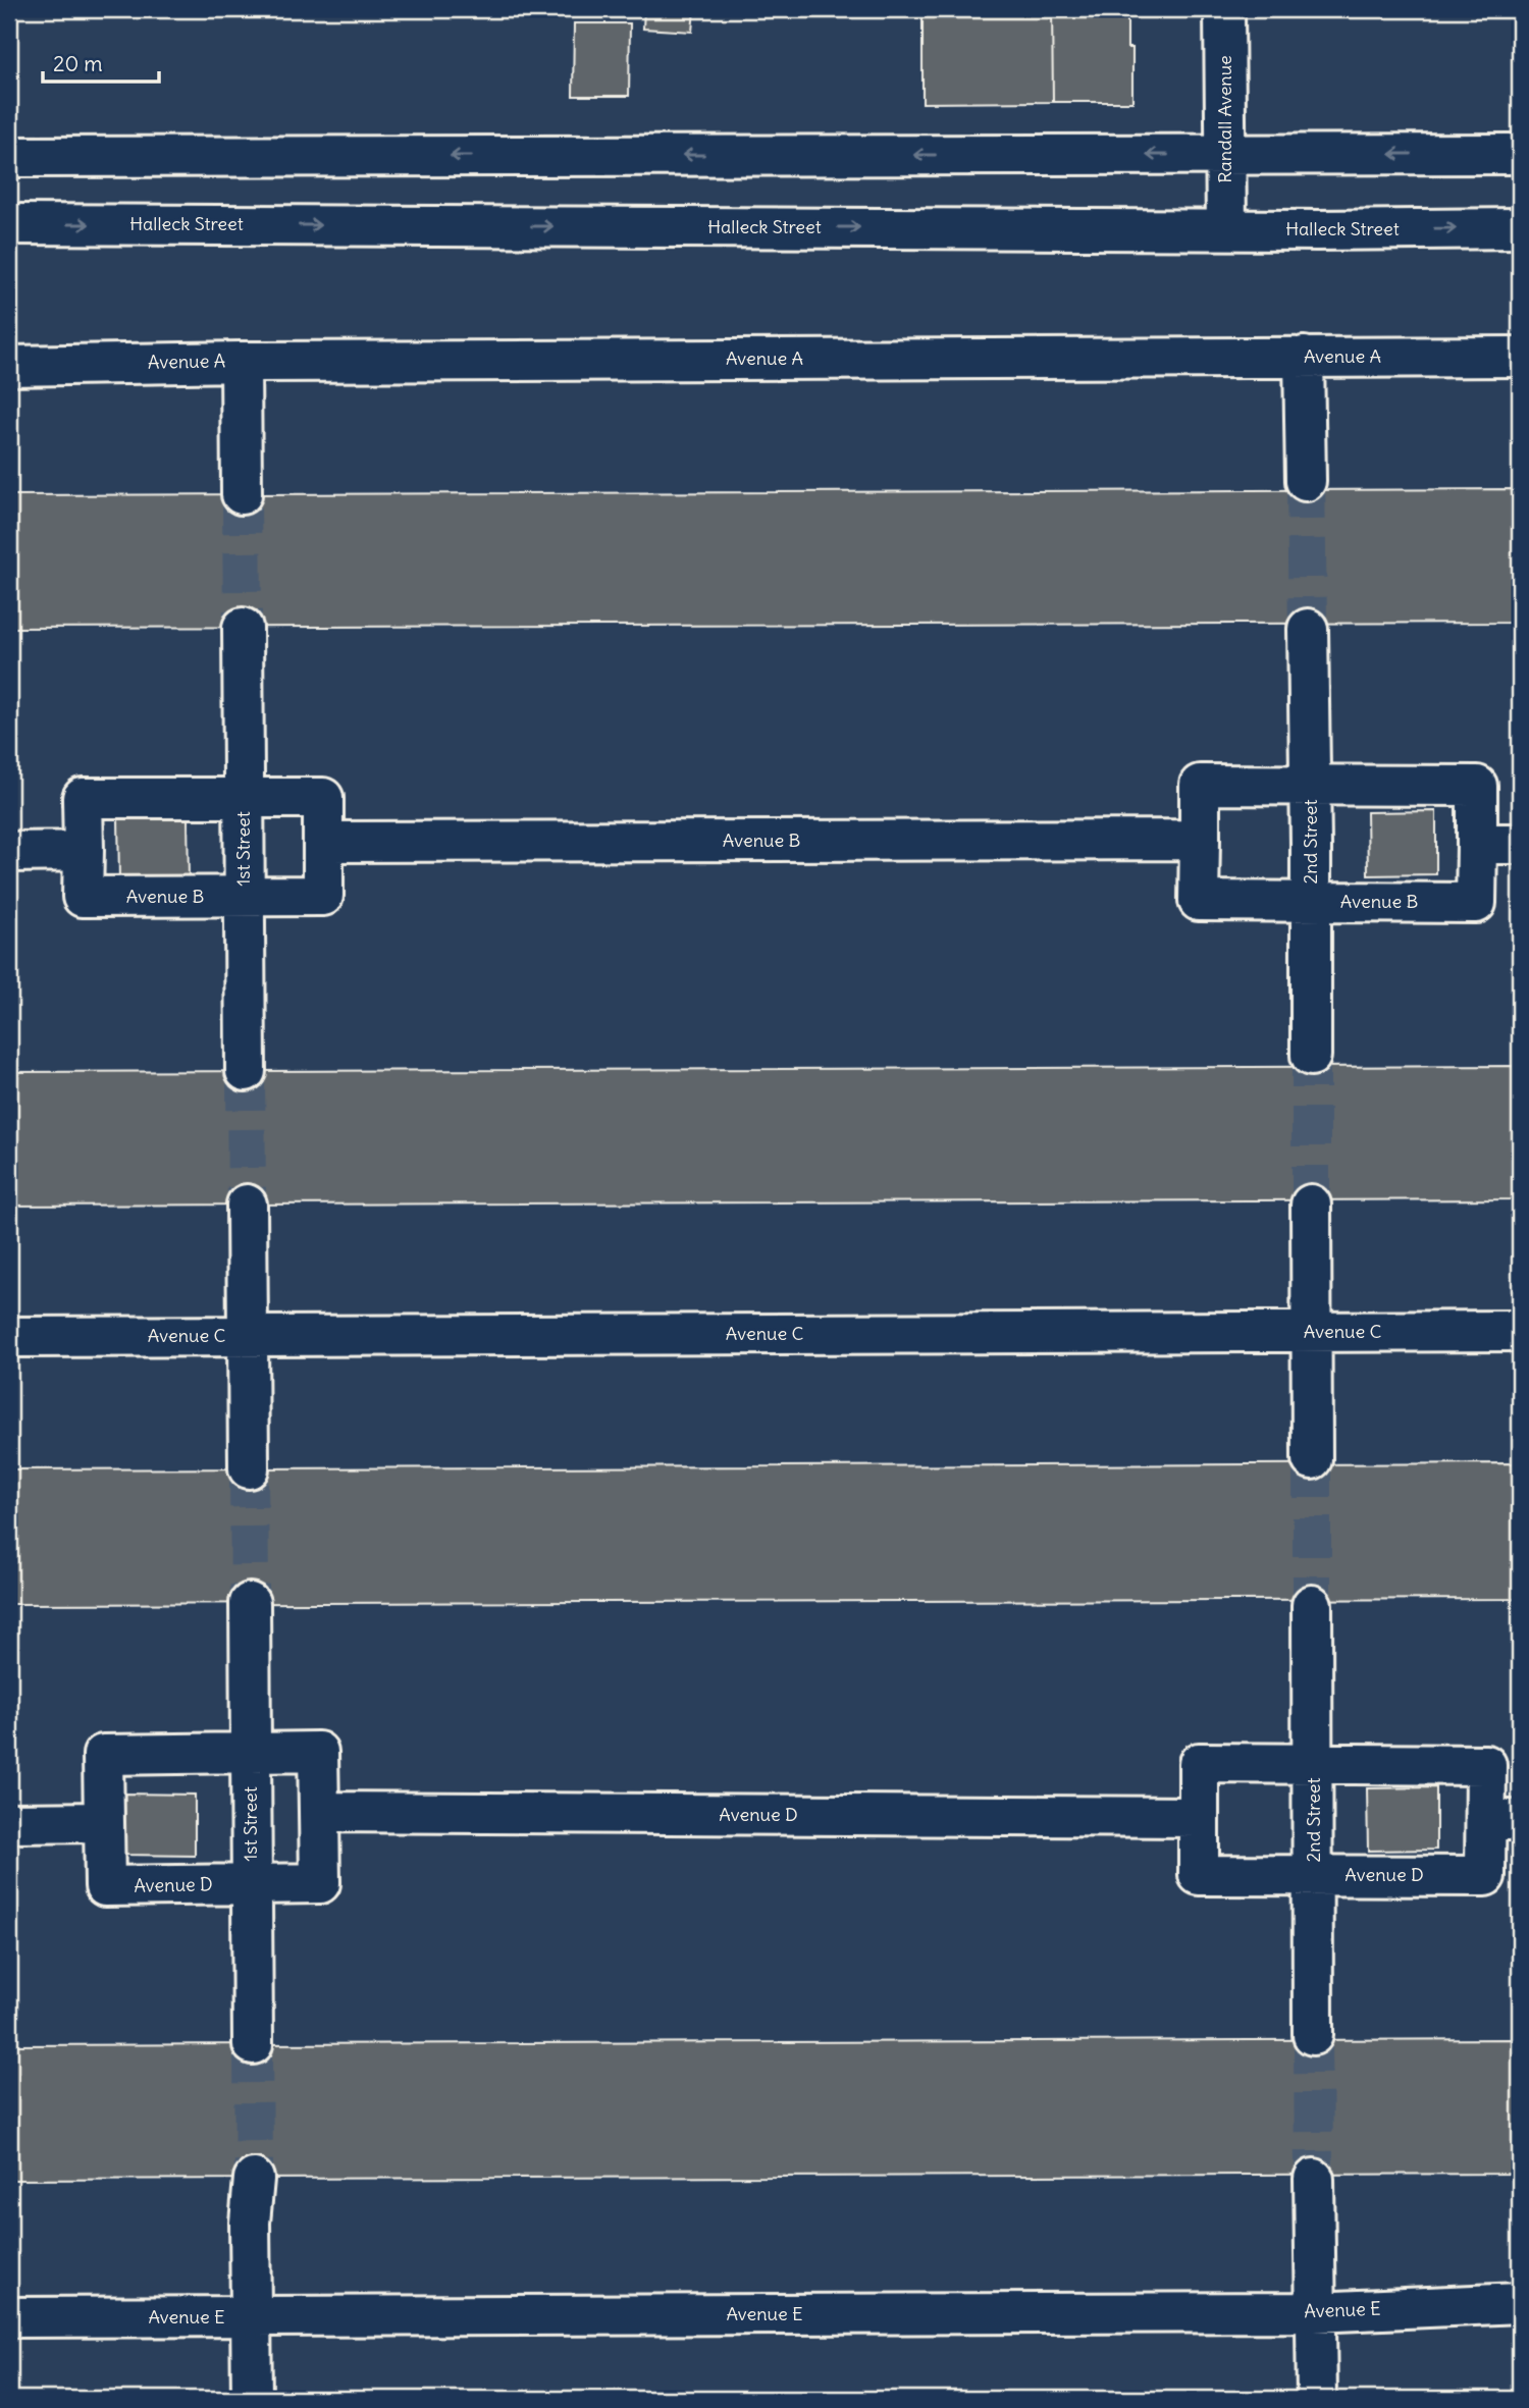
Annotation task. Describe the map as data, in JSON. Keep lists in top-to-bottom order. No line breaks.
{"streets":{"main road":["Randall Avenue","Halleck Street","Avenue A","Avenue B","2nd Street","1st Street","Avenue C","Avenue D","Avenue E"]},"crossings":[["Randall Avenue","Halleck Street"],["Avenue B","2nd Street"],["Avenue B","1st Street"],["2nd Street","Avenue D"],["1st Street","Avenue D"]],"scale_bar":"20 m"}
